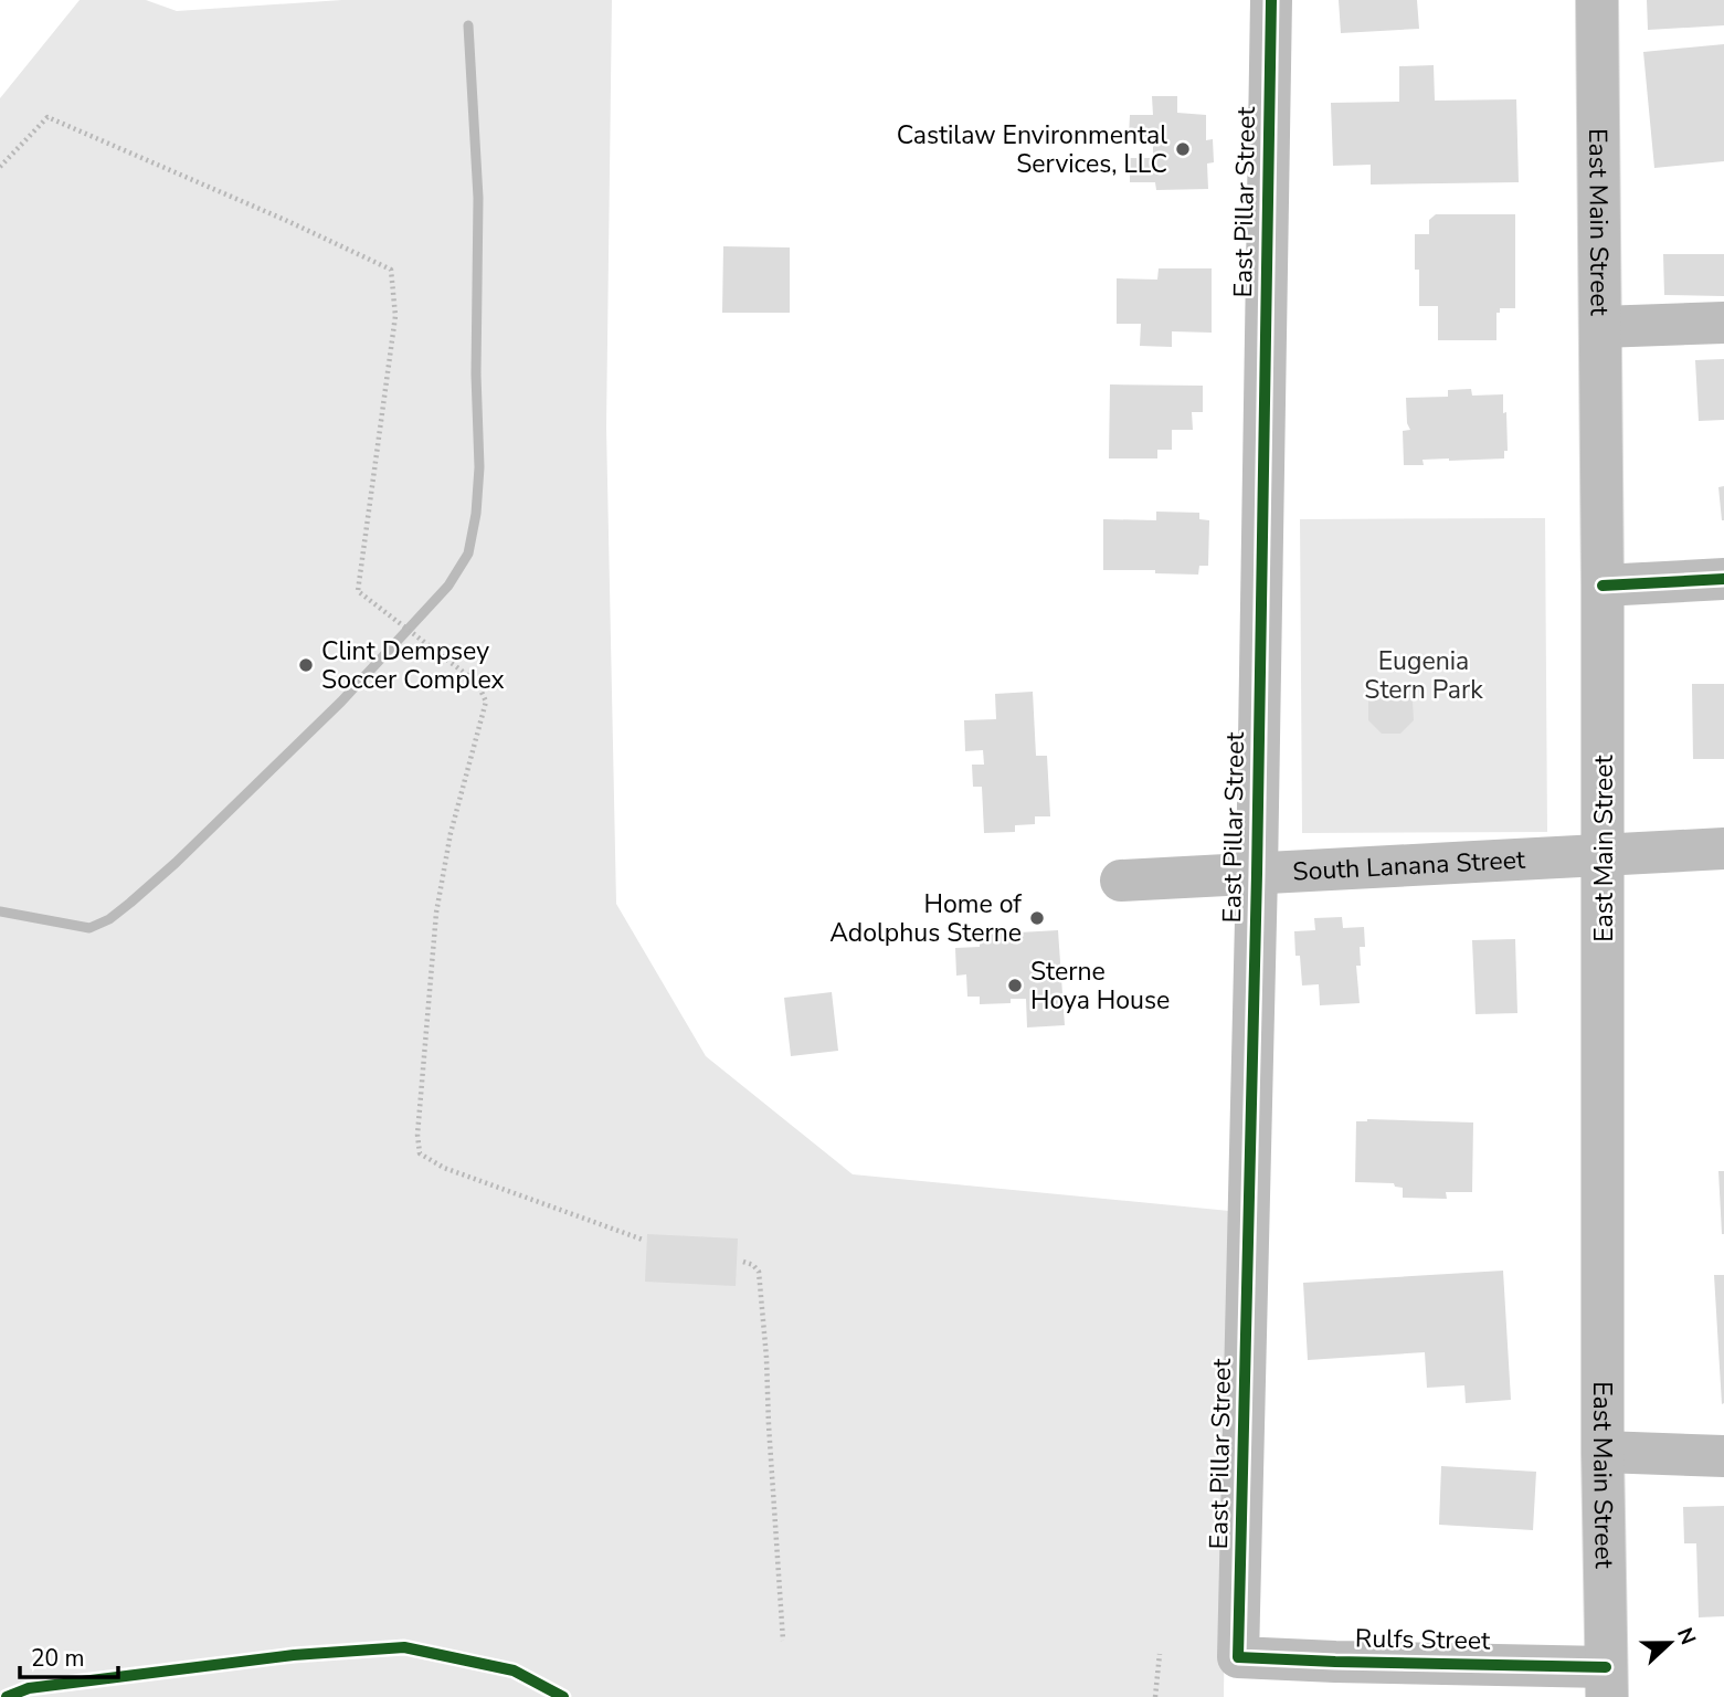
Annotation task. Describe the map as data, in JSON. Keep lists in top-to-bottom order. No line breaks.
{"streets":{"street":["East Pillar Street","East Main Street","South Lanana Street","Rulfs Street"]},"crossings":[["East Pillar Street","South Lanana Street"],["East Pillar Street","Rulfs Street"],["East Main Street","South Lanana Street"],["East Main Street","Rulfs Street"]],"parks":["Eugenia Stern Park"],"places":["Castilaw Environmental Services, LLC","Clint Dempsey Soccer Complex","Home of Adolphus Sterne","Sterne Hoya House"],"scale_bar":"20 m","north":"right"}
